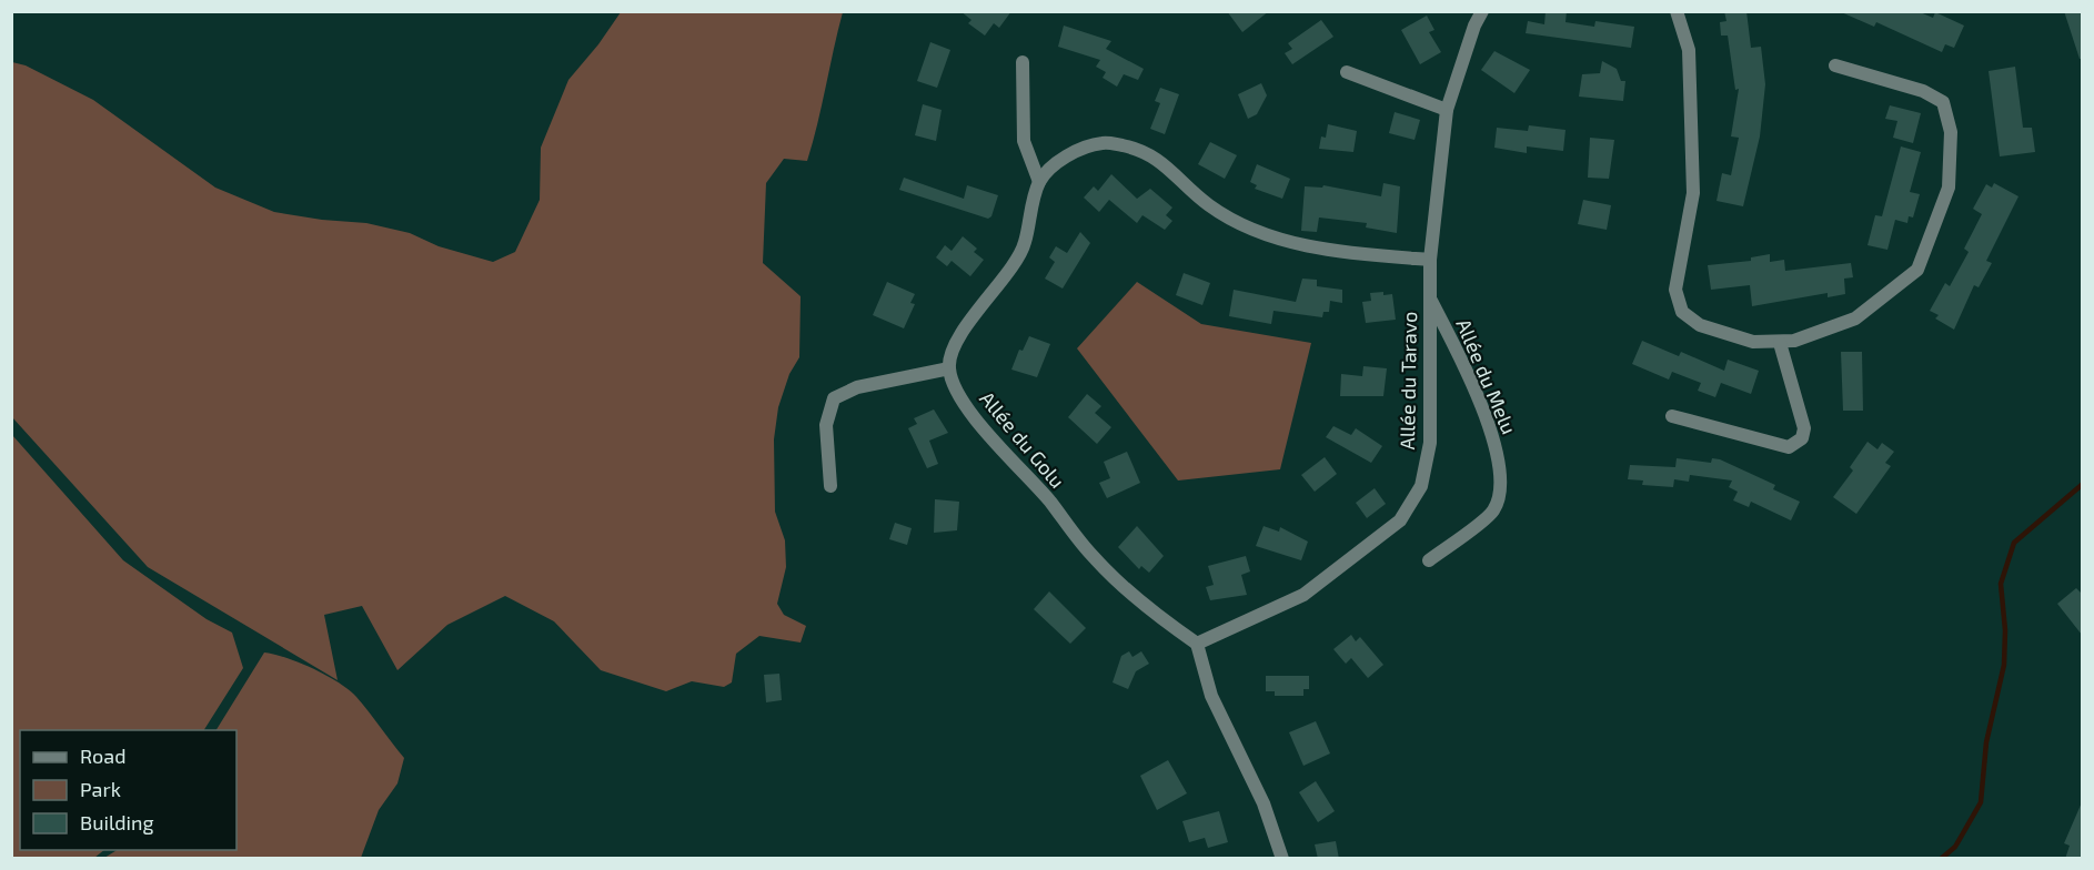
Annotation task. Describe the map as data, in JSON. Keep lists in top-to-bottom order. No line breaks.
{"streets":{"street":["Allée du Melu","Allée du Taravo","Allée du Golu"]},"crossings":[["Allée du Melu","Allée du Taravo"],["Allée du Taravo","Allée du Golu"]],"legend":["Road","Park","Building"]}
